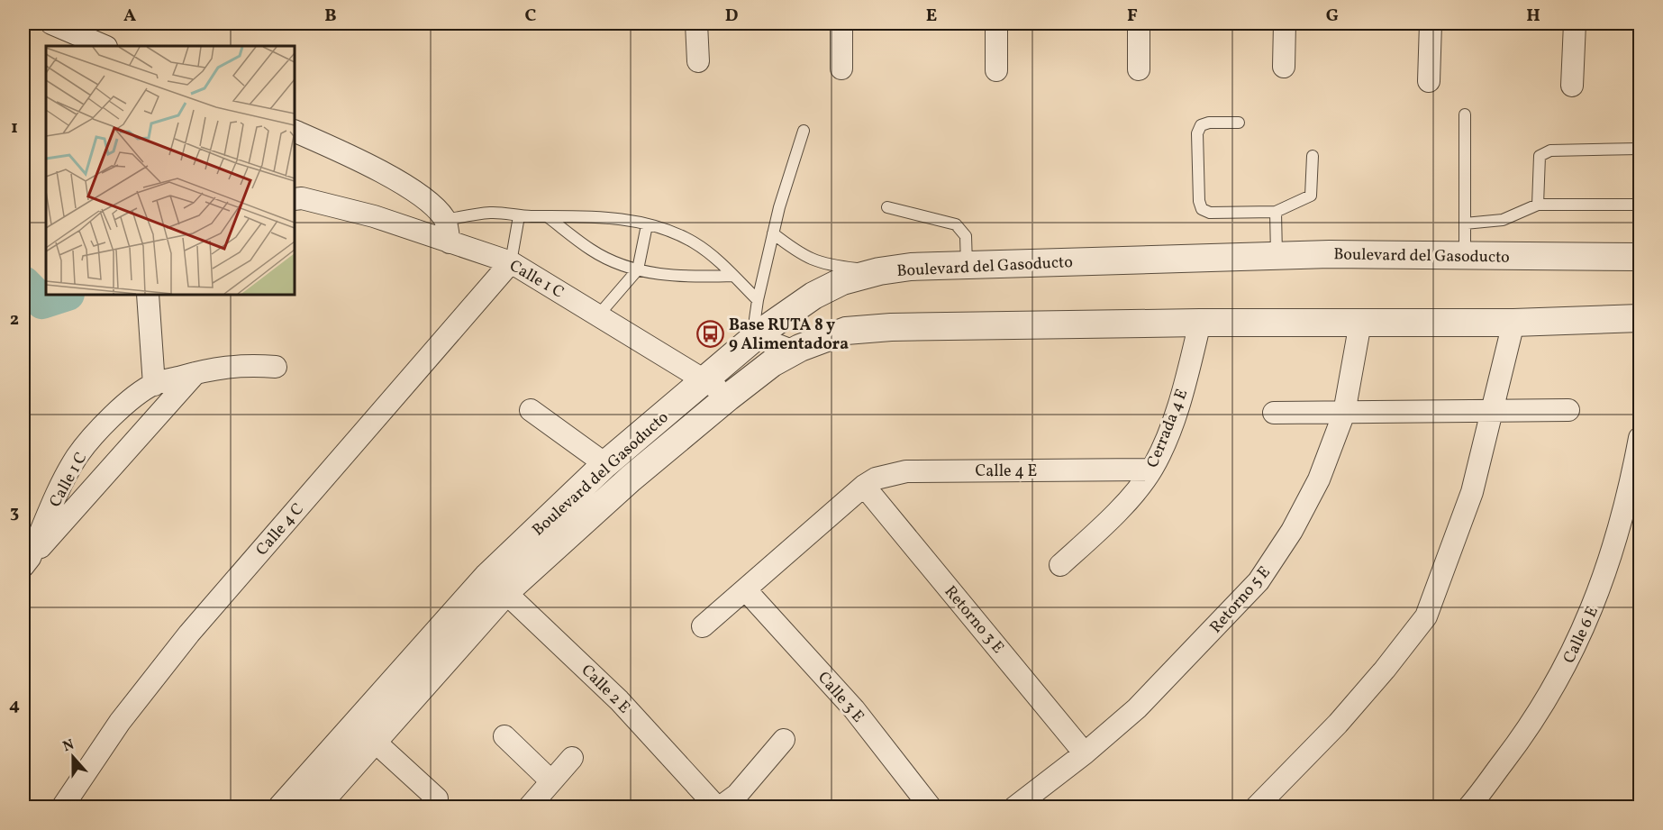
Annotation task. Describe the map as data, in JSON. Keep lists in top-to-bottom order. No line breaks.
{"streets":{"street":["Boulevard del Gasoducto","Calle 1 C","Cerrada 4 E","Calle 4 E","Calle 4 C","Retorno 5 E","Retorno 3 E","Calle 6 E","Calle 2 E","Calle 3 E"]},"crossings":[["Boulevard del Gasoducto","Calle 1 C"],["Boulevard del Gasoducto","Cerrada 4 E"],["Boulevard del Gasoducto","Retorno 5 E"],["Boulevard del Gasoducto","Calle 2 E"],["Calle 1 C","Calle 4 C"],["Cerrada 4 E","Calle 4 E"],["Calle 4 E","Retorno 3 E"],["Retorno 5 E","Retorno 3 E"]],"places":{"bus stop":["Base RUTA 8 y 9 Alimentadora"]},"north":"top","grid":{"columns":["A","B","C","D","E","F","G","H"],"rows":["1","2","3","4"]}}
